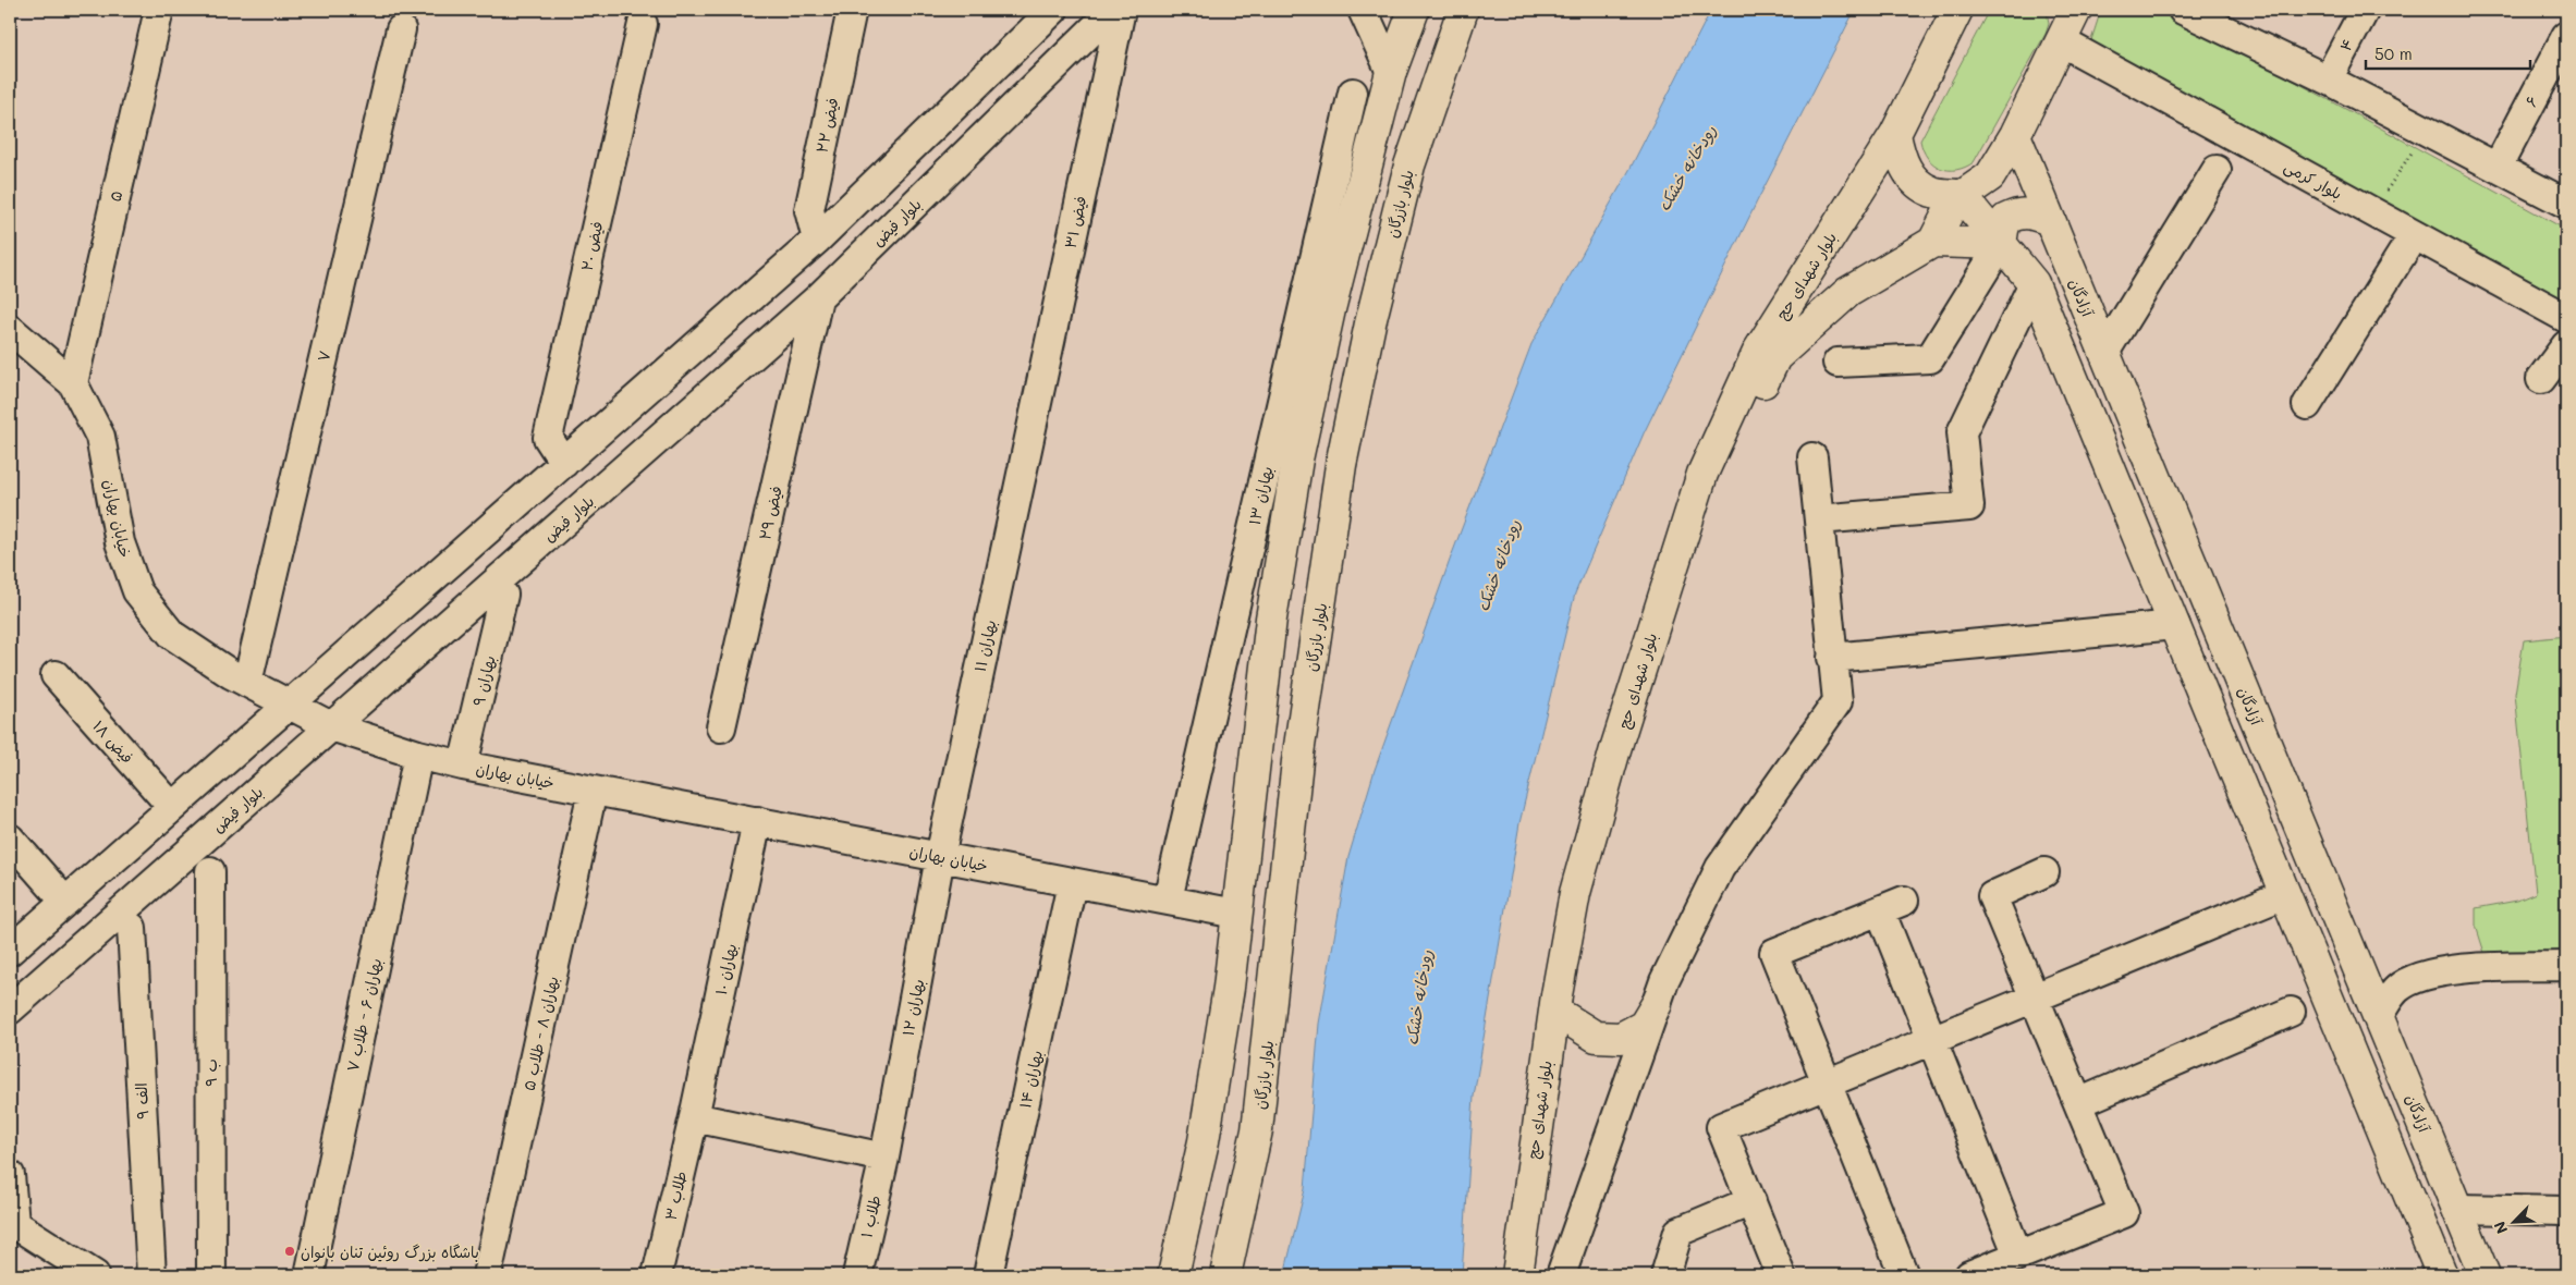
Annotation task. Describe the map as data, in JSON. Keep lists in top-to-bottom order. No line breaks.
{"streets":{"main road":["بلوار بازرگان","بلوار شهدای حج","آزادگان"],"street":["۴","۶","فیض ۲۲","بلوار کرمی","۵","بلوار فیض","فیض ۳۱","فیض ۲۰","۷","بهاران ۱۳","فیض ۲۹","خیابان بهاران","بهاران ۱۱","بهاران ۹","فیض ۱۸","بهاران ۱۰","بهاران ۱۲","بهاران ۶ - طلاب ۷","بهاران ۸ - طلاب ۵","۹ ب","بهاران ۱۴","۹ الف","طلاب ۳","طلاب ۱"]},"crossings":[["۵","خیابان بهاران"],["بلوار فیض","فیض ۲۹"],["بلوار فیض","خیابان بهاران"],["فیض ۳۱","بهاران ۱۱"],["۷","خیابان بهاران"],["بهاران ۱۳","خیابان بهاران"],["خیابان بهاران","بهاران ۱۱"],["خیابان بهاران","بهاران ۹"],["خیابان بهاران","بهاران ۱۰"],["خیابان بهاران","بهاران ۱۲"],["خیابان بهاران","بهاران ۶ - طلاب ۷"],["خیابان بهاران","بهاران ۸ - طلاب ۵"],["خیابان بهاران","بهاران ۱۴"],["بهاران ۱۱","بهاران ۱۲"],["بهاران ۱۰","طلاب ۳"],["بهاران ۱۲","طلاب ۱"]],"water":["رودخانه خشک"],"places":["باشگاه بزرگ روئین تنان بانوان"],"scale_bar":"50 m","north":"bottom left"}
